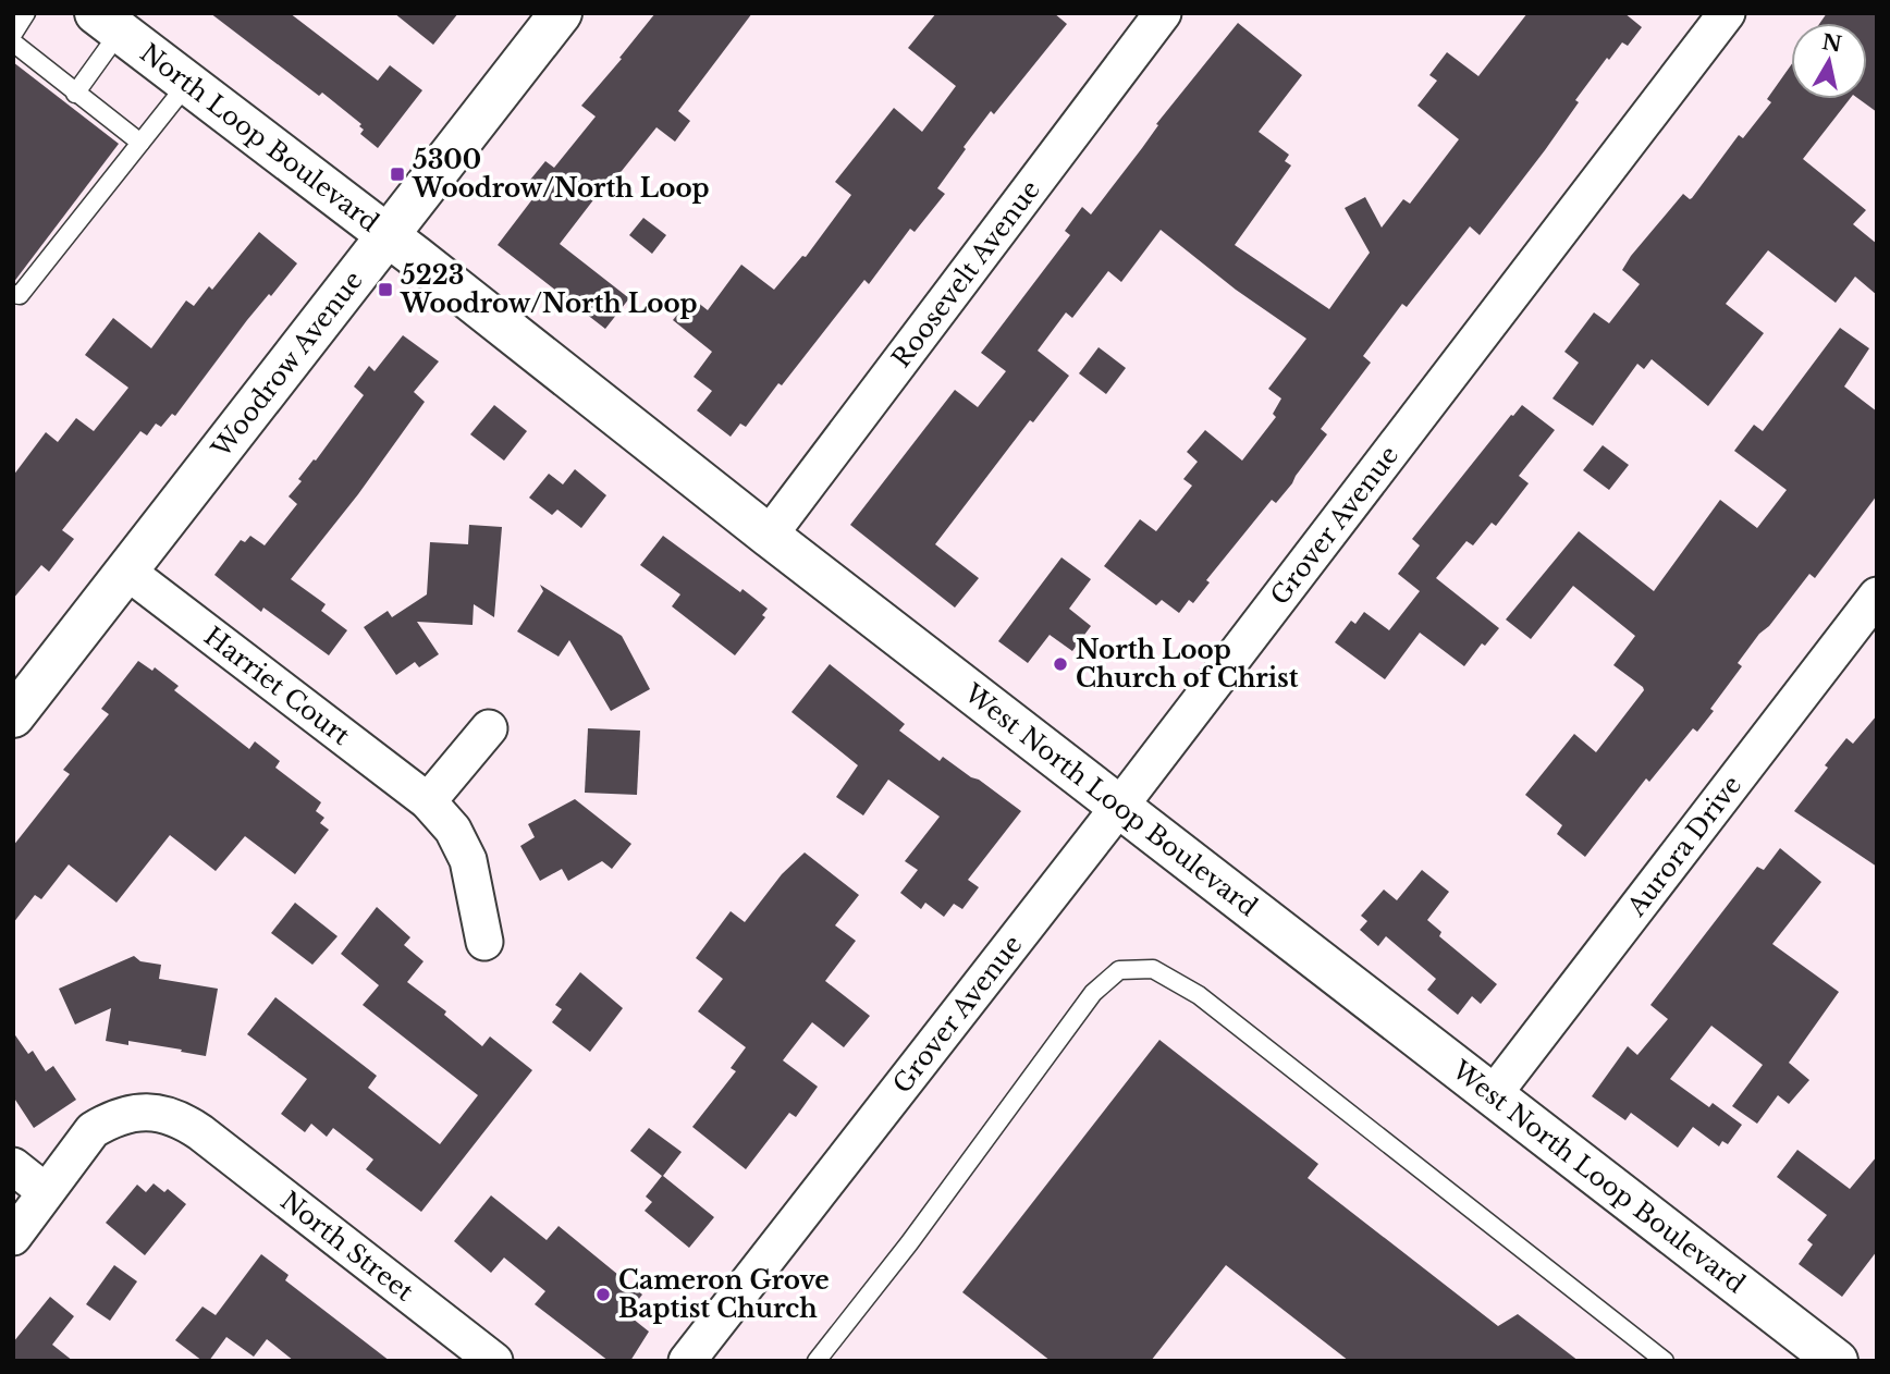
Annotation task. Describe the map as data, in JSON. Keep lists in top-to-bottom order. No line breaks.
{"streets":{"street":["North Loop Boulevard","Roosevelt Avenue","Woodrow Avenue","Grover Avenue","Harriet Court","West North Loop Boulevard","Aurora Drive","North Street"]},"crossings":[["North Loop Boulevard","Woodrow Avenue"],["North Loop Boulevard","West North Loop Boulevard"],["Roosevelt Avenue","West North Loop Boulevard"],["Woodrow Avenue","Harriet Court"],["Woodrow Avenue","West North Loop Boulevard"],["Grover Avenue","West North Loop Boulevard"],["West North Loop Boulevard","Aurora Drive"]],"places":{"transit":["5300 Woodrow/North Loop","5223 Woodrow/North Loop"],"other":["North Loop Church of Christ","Cameron Grove Baptist Church"]},"north":"top"}
